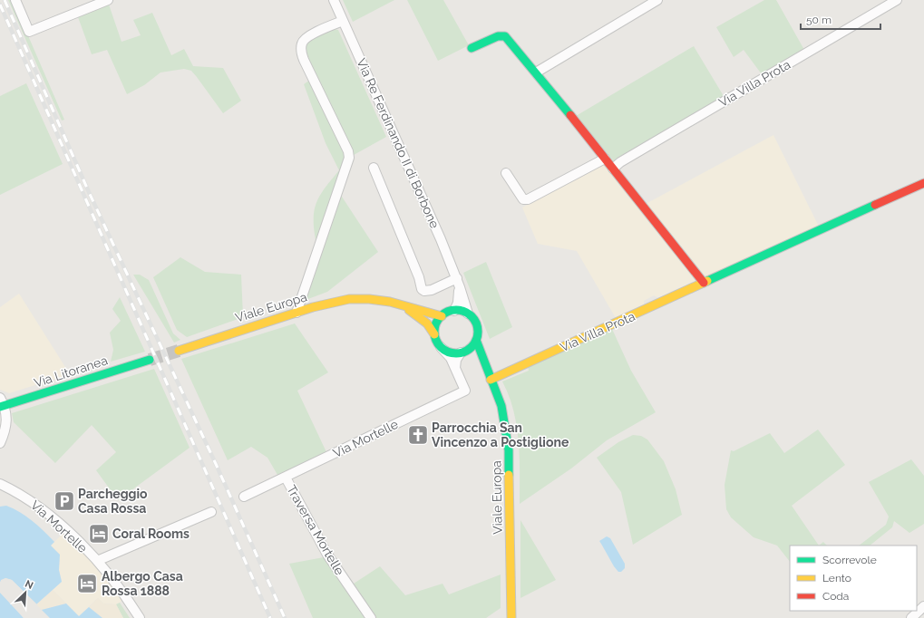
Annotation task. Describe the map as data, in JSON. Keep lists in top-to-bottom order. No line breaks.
{"streets":{"street":["Via Villa Prota","Via Re Ferdinando II di Borbone","Viale Europa","Via Litoranea","Via Mortelle","Traversa Mortelle"]},"crossings":[["Via Villa Prota","Viale Europa"],["Via Re Ferdinando II di Borbone","Viale Europa"],["Via Re Ferdinando II di Borbone","Via Mortelle"],["Viale Europa","Via Mortelle"],["Via Mortelle","Traversa Mortelle"]],"places":{"church":["Parrocchia San Vincenzo a Postiglione"],"parking":["Parcheggio Casa Rossa"],"hotel":["Coral Rooms","Albergo Casa Rossa 1888"]},"legend":["Scorrevole","Lento","Coda"],"scale_bar":"50 m","north":"top right"}
